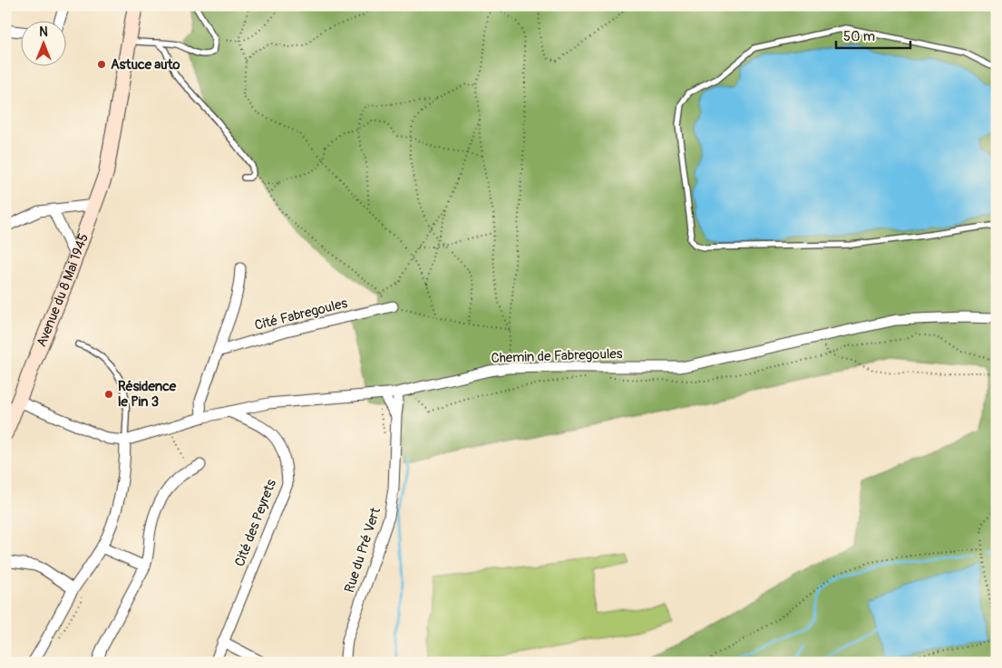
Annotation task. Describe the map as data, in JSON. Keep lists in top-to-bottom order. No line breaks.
{"streets":{"main road":["Avenue du 8 Mai 1945"],"street":["Cité Fabregoules","Chemin de Fabregoules","Cité des Peyrets","Rue du Pré Vert"]},"crossings":[["Avenue du 8 Mai 1945","Chemin de Fabregoules"],["Chemin de Fabregoules","Cité des Peyrets"],["Chemin de Fabregoules","Rue du Pré Vert"]],"places":["Astuce auto","Résidence le Pin 3"],"scale_bar":"50 m","north":"top"}
